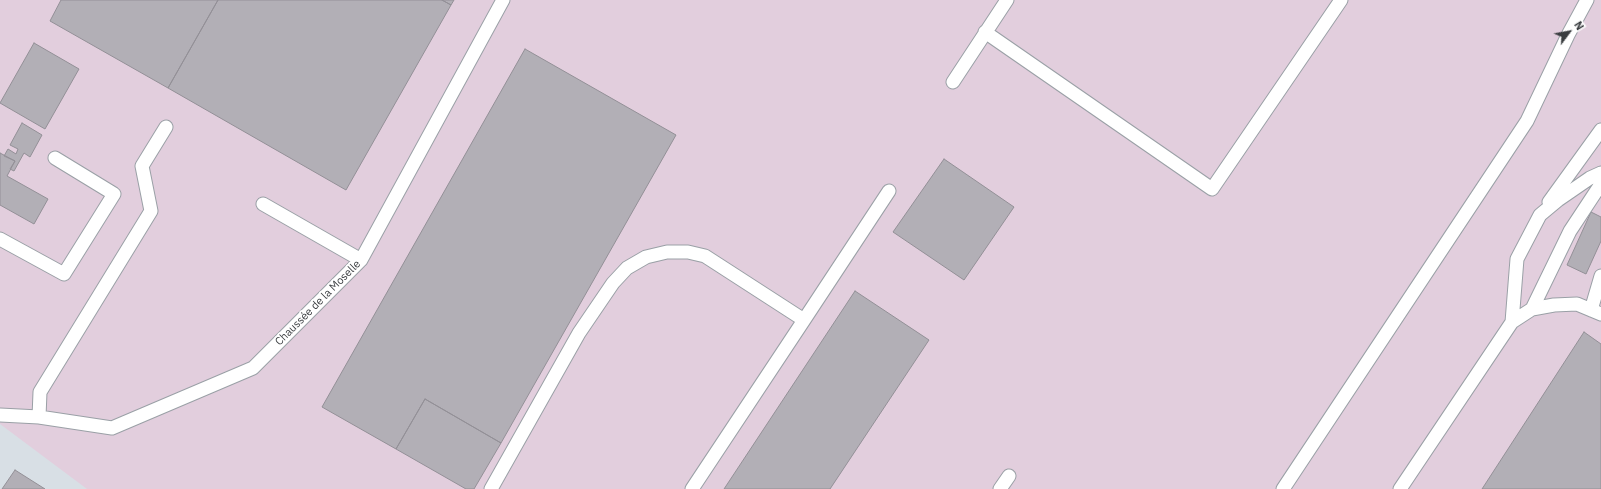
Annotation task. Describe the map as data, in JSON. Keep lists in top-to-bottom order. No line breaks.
{"streets":{"lane":["Chaussée de la Moselle"]},"north":"top right"}
